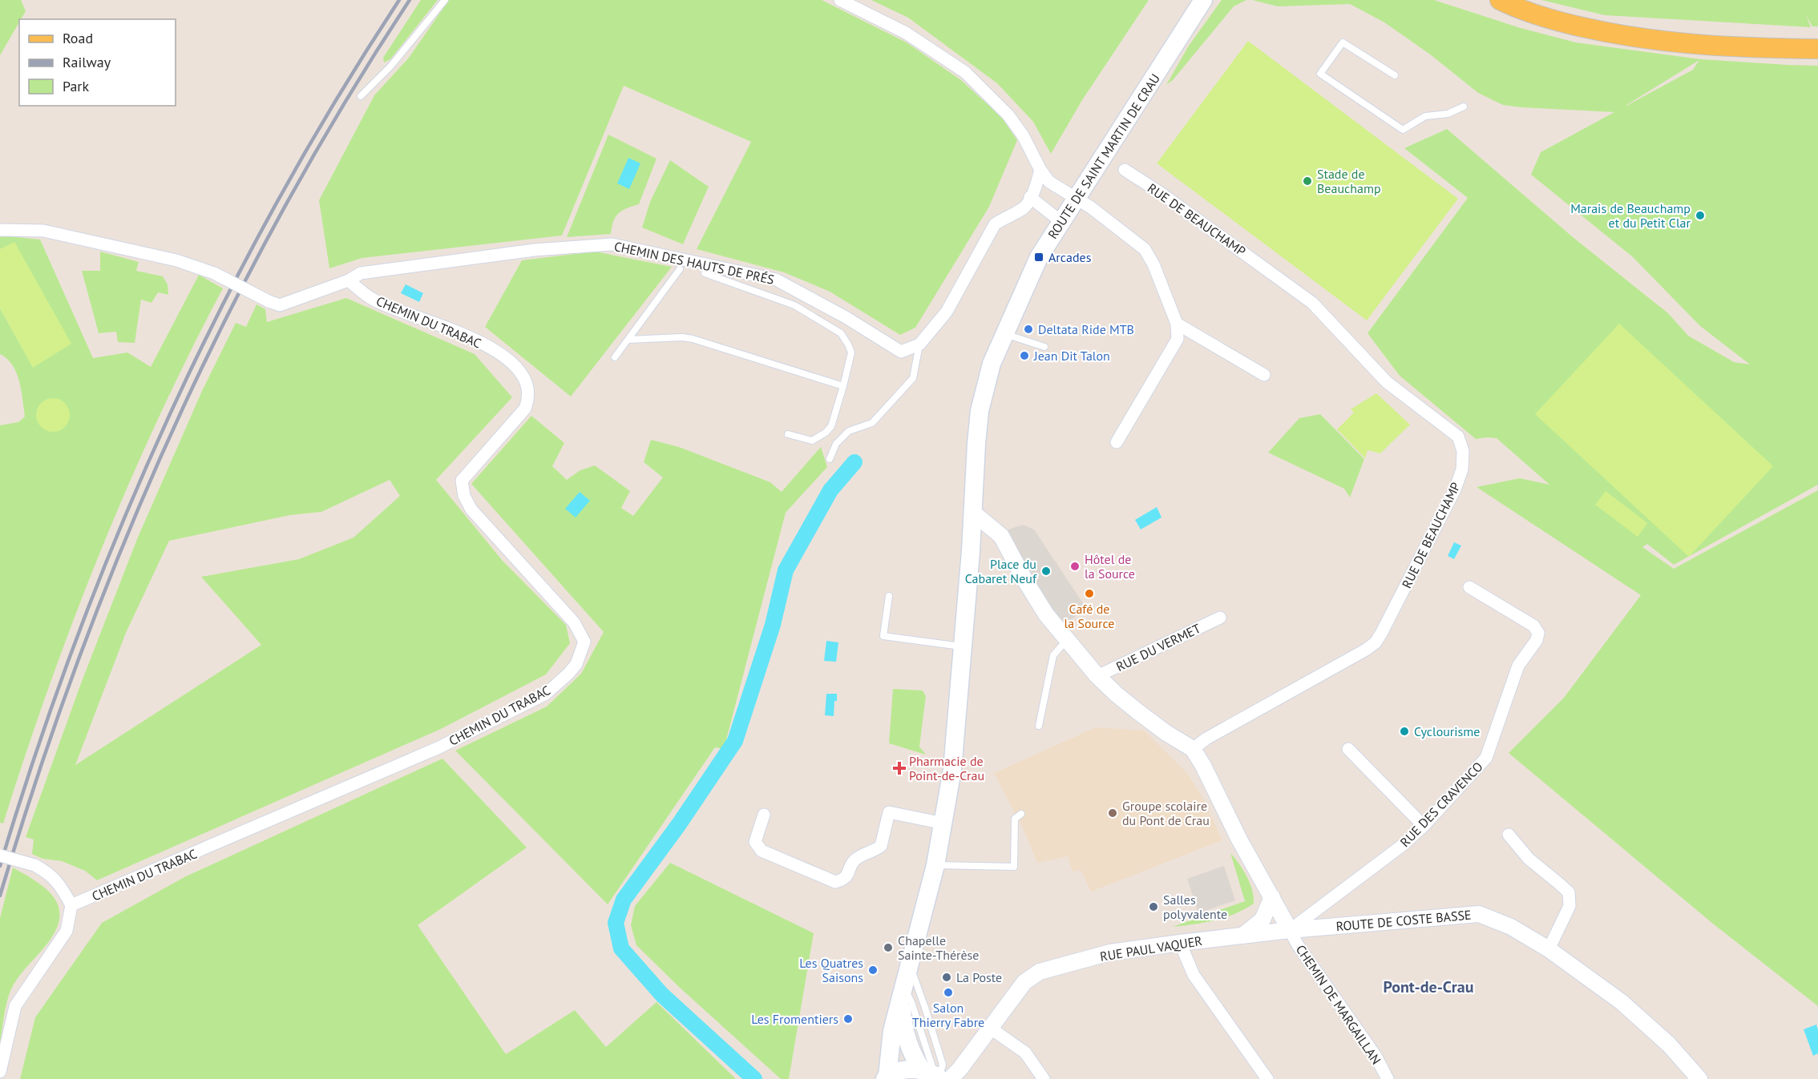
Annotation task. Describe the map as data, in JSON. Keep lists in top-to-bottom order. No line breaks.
{"streets":{"main road":["ROUTE DE SAINT MARTIN DE CRAU"],"street":["RUE DE BEAUCHAMP","CHEMIN DES HAUTS DE PRÉS","CHEMIN DU TRABAC","RUE DU VERMET","RUE DES CRAVENCO","ROUTE DE COSTE BASSE","RUE PAUL VAQUER","CHEMIN DE MARGAILLAN"]},"crossings":[["ROUTE DE SAINT MARTIN DE CRAU","RUE PAUL VAQUER"],["CHEMIN DES HAUTS DE PRÉS","CHEMIN DU TRABAC"],["RUE DES CRAVENCO","ROUTE DE COSTE BASSE"],["RUE DES CRAVENCO","RUE PAUL VAQUER"],["RUE DES CRAVENCO","CHEMIN DE MARGAILLAN"],["ROUTE DE COSTE BASSE","RUE PAUL VAQUER"],["ROUTE DE COSTE BASSE","CHEMIN DE MARGAILLAN"],["RUE PAUL VAQUER","CHEMIN DE MARGAILLAN"]],"districts":["Pont-de-Crau"],"places":{"other":["Stade de Beauchamp","Marais de Beauchamp et du Petit Clar","Deltata Ride MTB","Jean Dit Talon","Hôtel de la Source","Place du Cabaret Neuf","Café de la Source","Cyclourisme","Groupe scolaire du Pont de Crau","Salles polyvalente","Chapelle Sainte-Thérèse","Les Quatres Saisons","La Poste","Salon Thierry Fabre","Les Fromentiers"],"transit":["Arcades"],"health":["Pharmacie de Point-de-Crau"]},"legend":["Road","Railway","Park"]}
